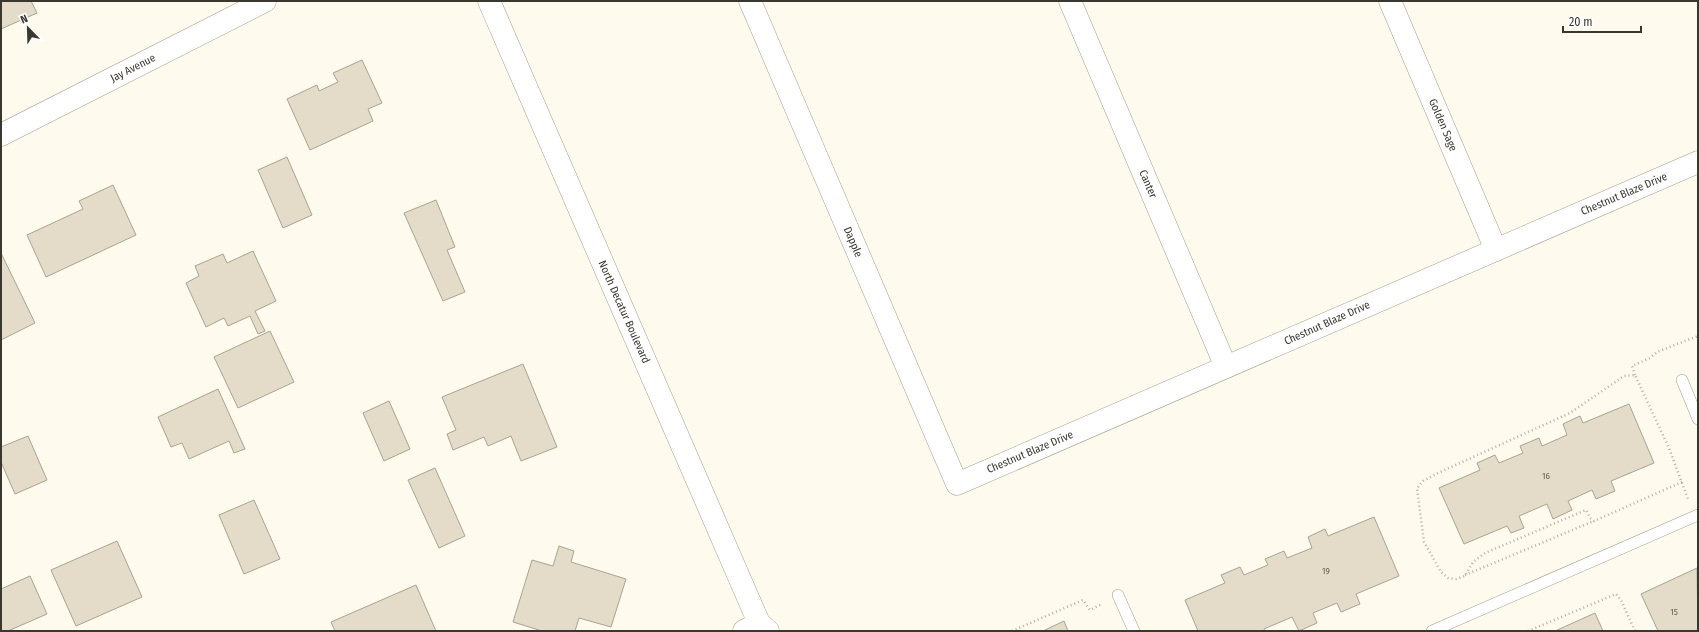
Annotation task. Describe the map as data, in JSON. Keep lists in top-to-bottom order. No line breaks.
{"streets":{"street":["Jay Avenue","Golden Sage","Canter","Chestnut Blaze Drive","Dapple","North Decatur Boulevard"]},"crossings":[["Golden Sage","Chestnut Blaze Drive"],["Canter","Chestnut Blaze Drive"],["Chestnut Blaze Drive","Dapple"]],"house_numbers":["16","19","15"],"scale_bar":"20 m","north":"top left"}
